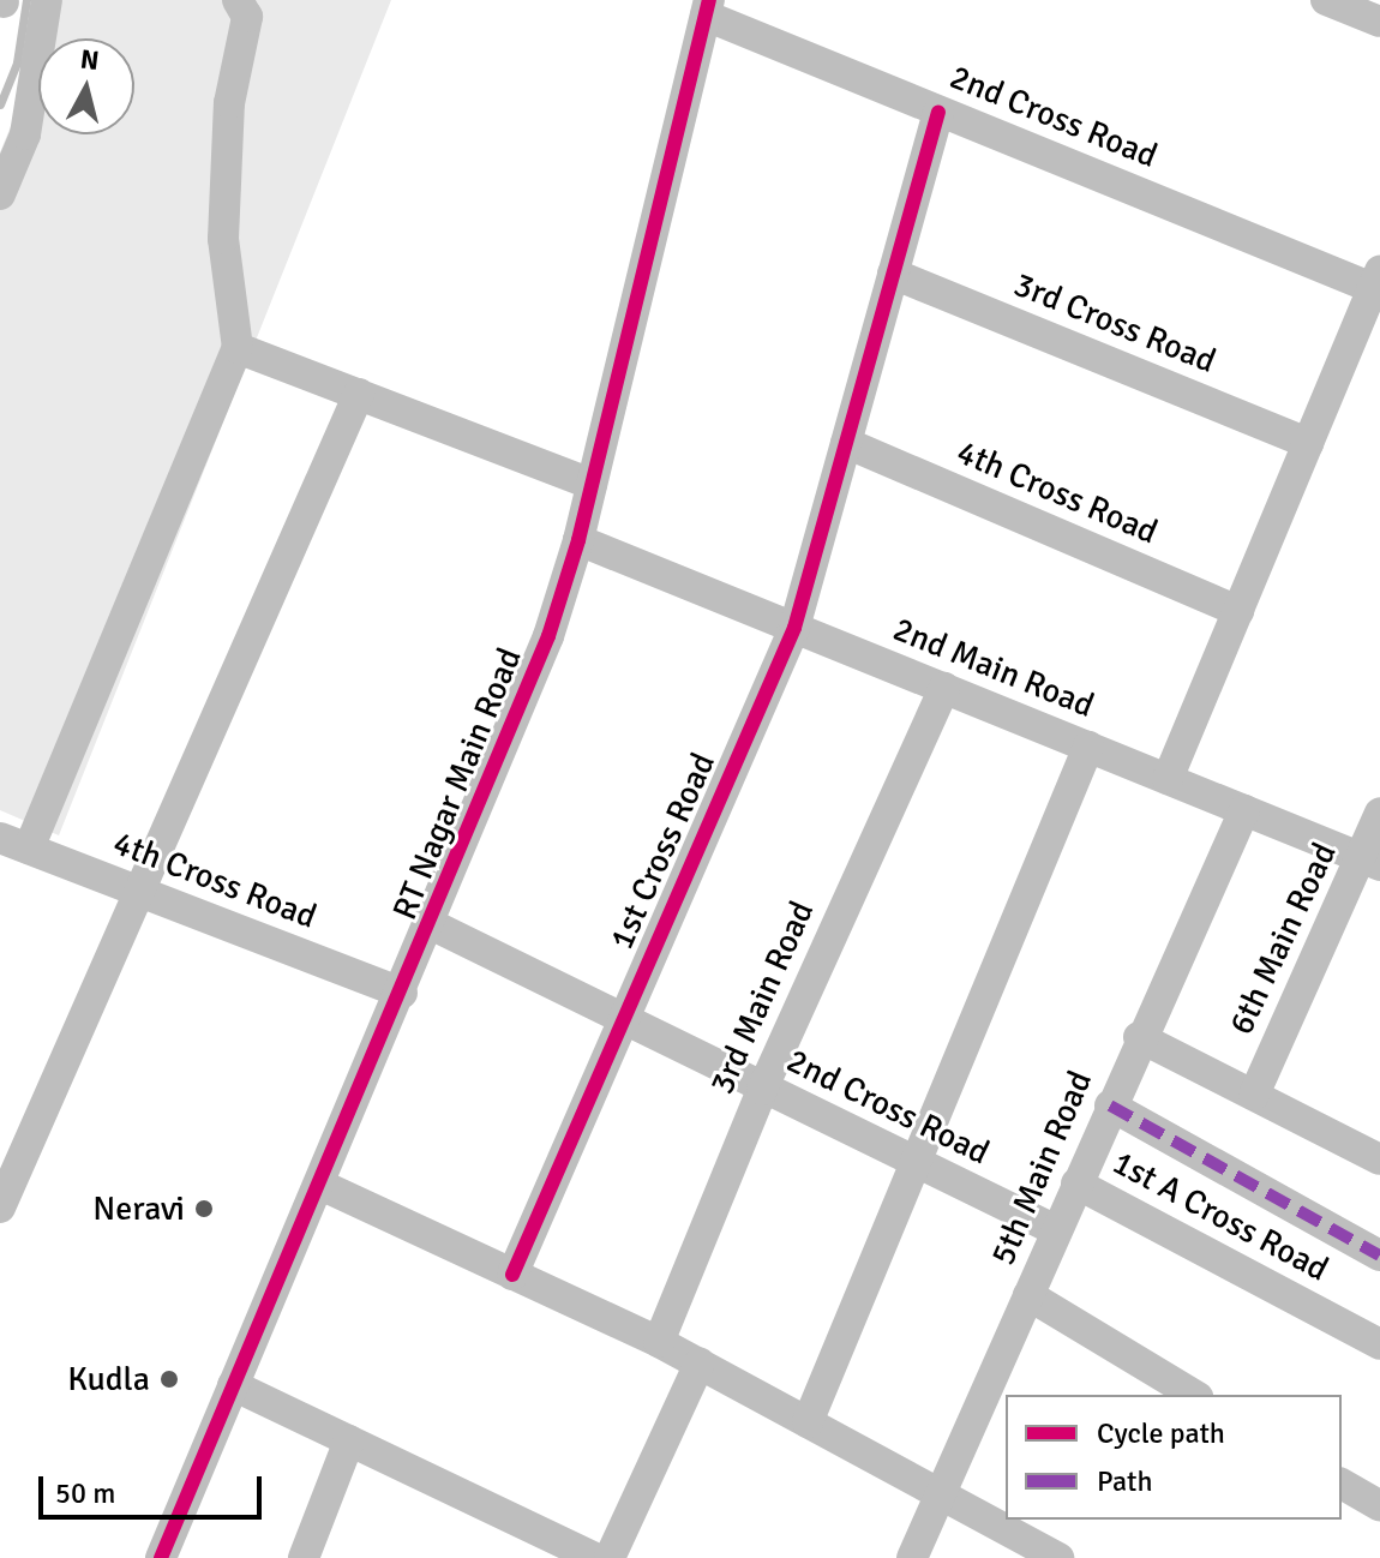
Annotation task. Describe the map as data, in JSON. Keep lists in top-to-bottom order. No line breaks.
{"streets":{"street":["2nd Cross Road","3rd Cross Road","4th Cross Road","2nd Main Road","RT Nagar Main Road","1st Cross Road","6th Main Road","3rd Main Road","5th Main Road","1st A Cross Road"]},"crossings":[["2nd Cross Road","RT Nagar Main Road"],["2nd Cross Road","1st Cross Road"],["2nd Cross Road","3rd Main Road"],["2nd Cross Road","5th Main Road"],["3rd Cross Road","1st Cross Road"],["4th Cross Road","RT Nagar Main Road"],["4th Cross Road","1st Cross Road"],["2nd Main Road","RT Nagar Main Road"],["2nd Main Road","1st Cross Road"],["2nd Main Road","6th Main Road"],["2nd Main Road","3rd Main Road"],["2nd Main Road","5th Main Road"],["5th Main Road","1st A Cross Road"]],"places":["Neravi","Kudla"],"legend":["Cycle path","Path"],"scale_bar":"50 m","north":"top"}
